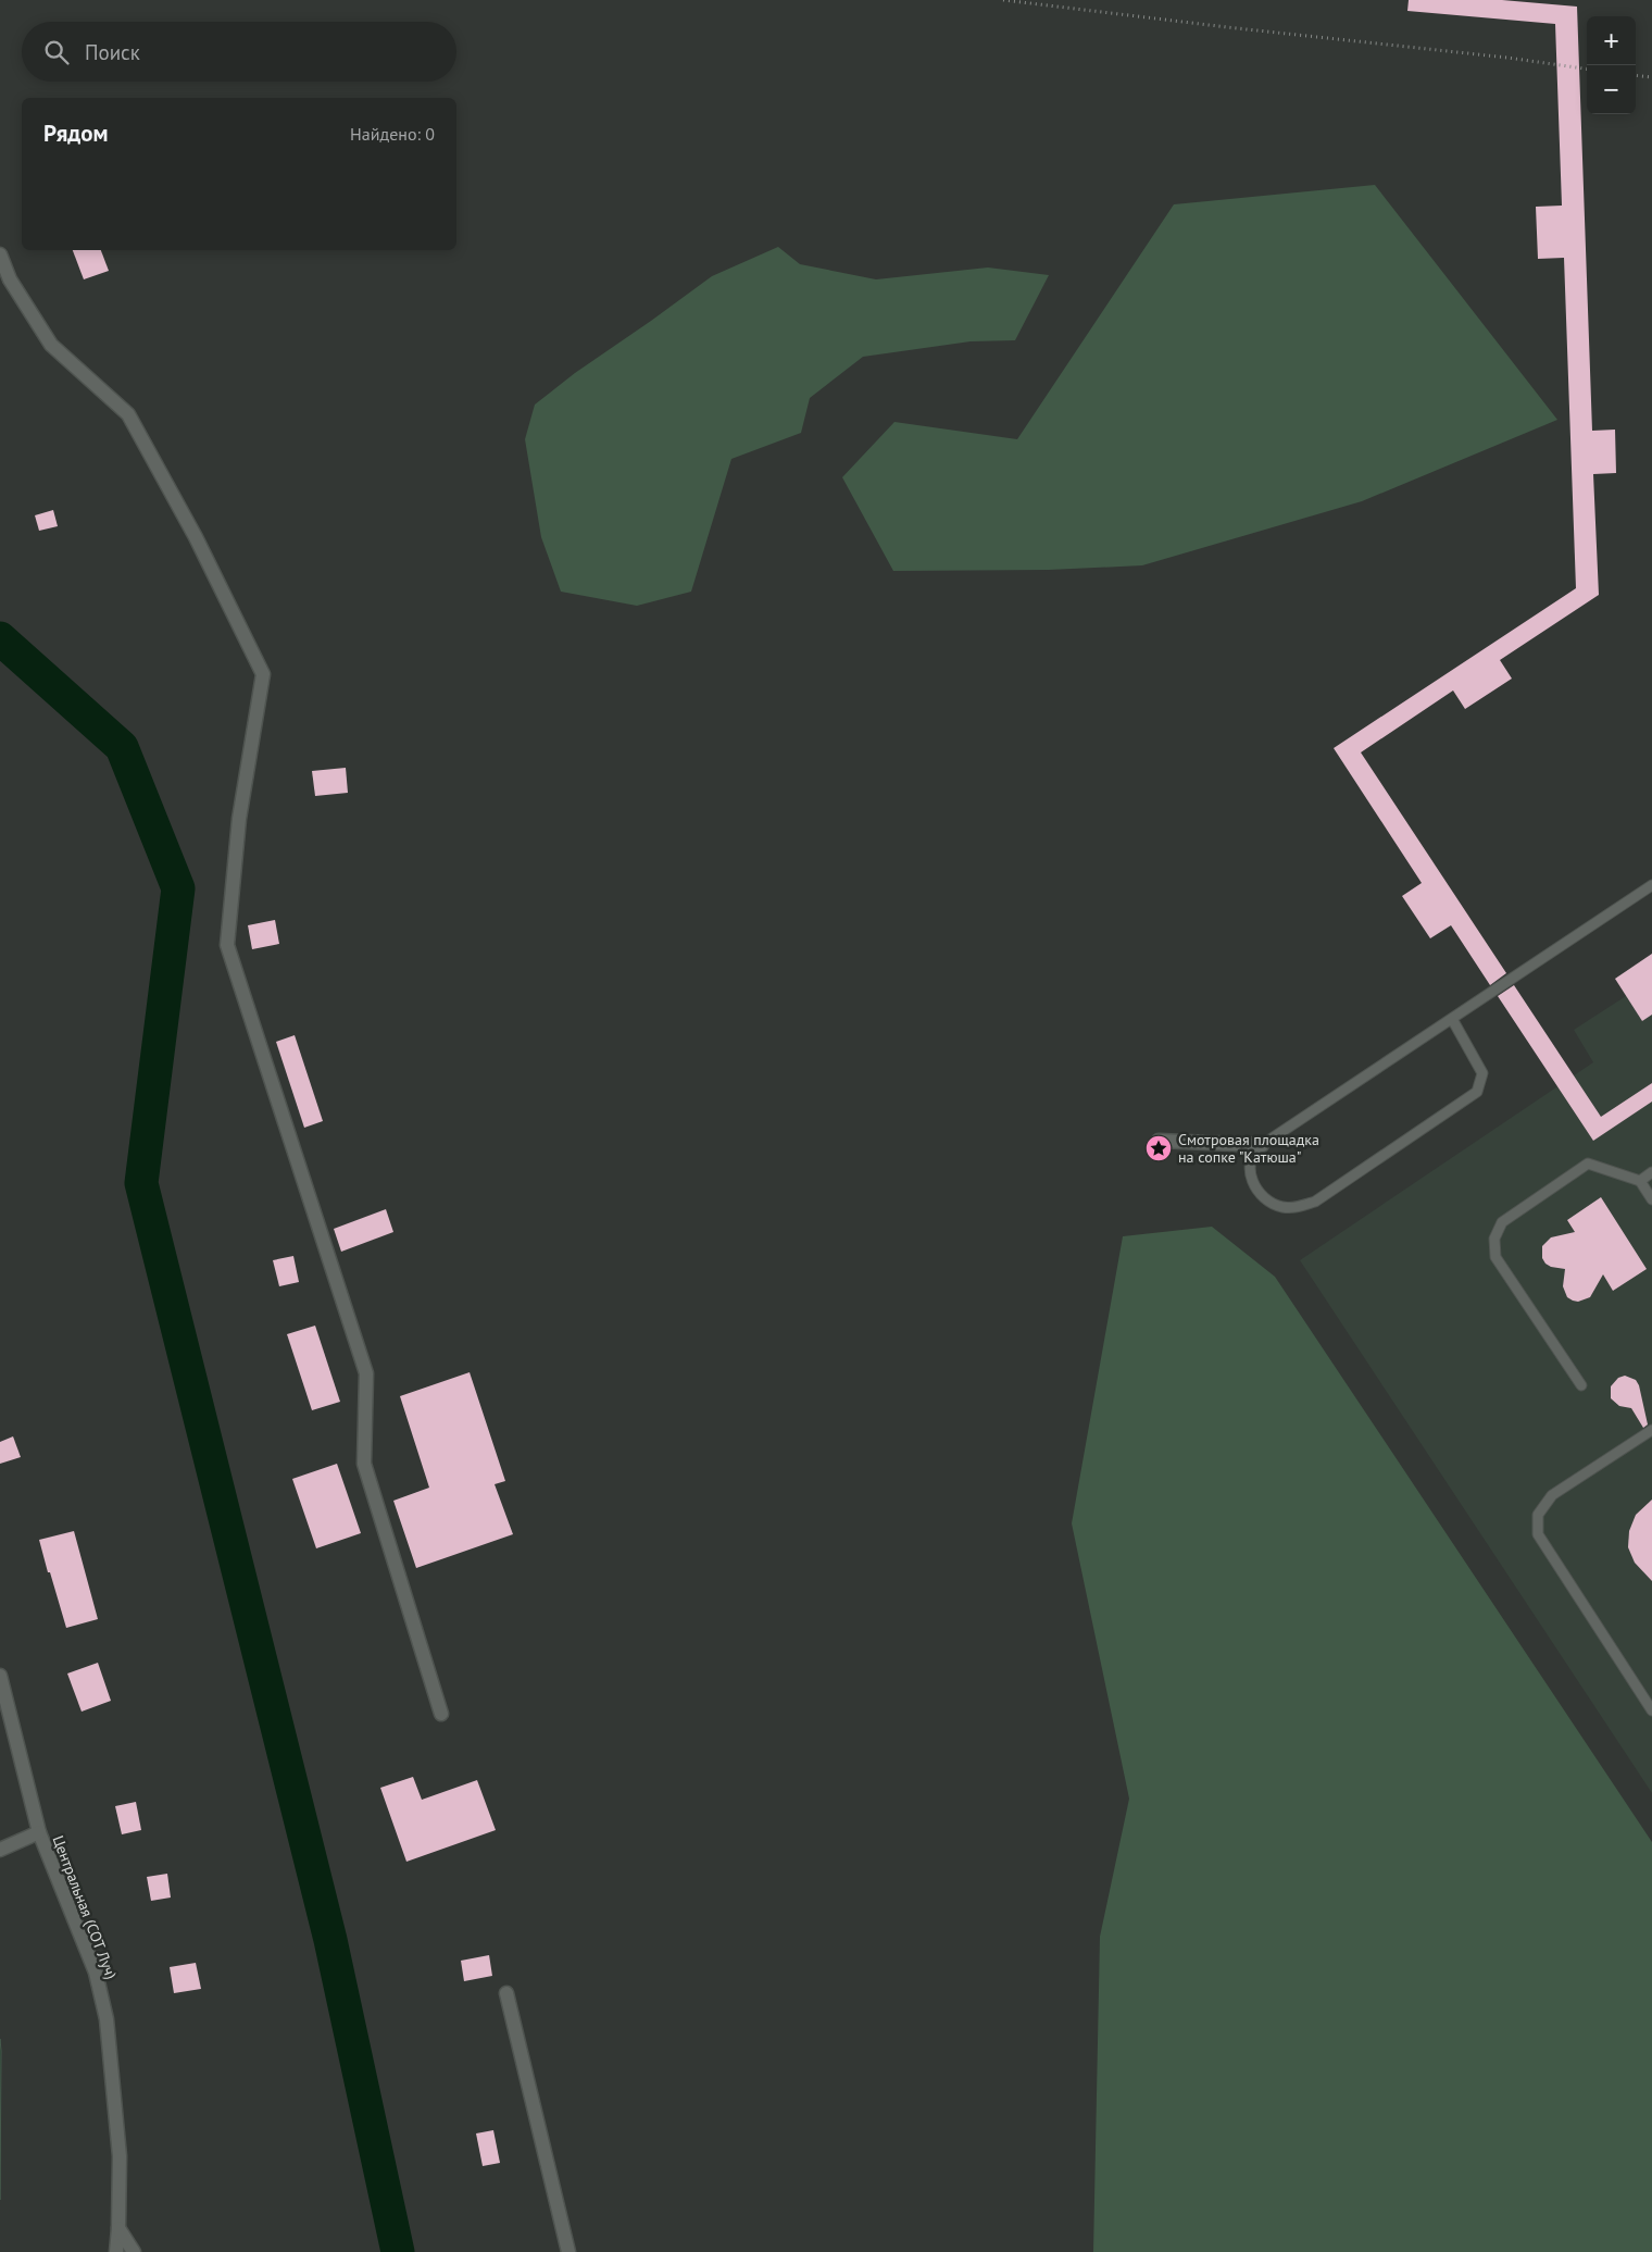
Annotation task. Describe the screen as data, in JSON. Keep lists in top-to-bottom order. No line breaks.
{"streets":{"street":["Центральная (СОТ Луч)"]},"places":{"place":["Смотровая площадка на сопке \"Катюша\""]},"page":{"map_buttons":["+","−"],"search":"Поиск","heading":["Рядом","Найдено: 0"]}}
